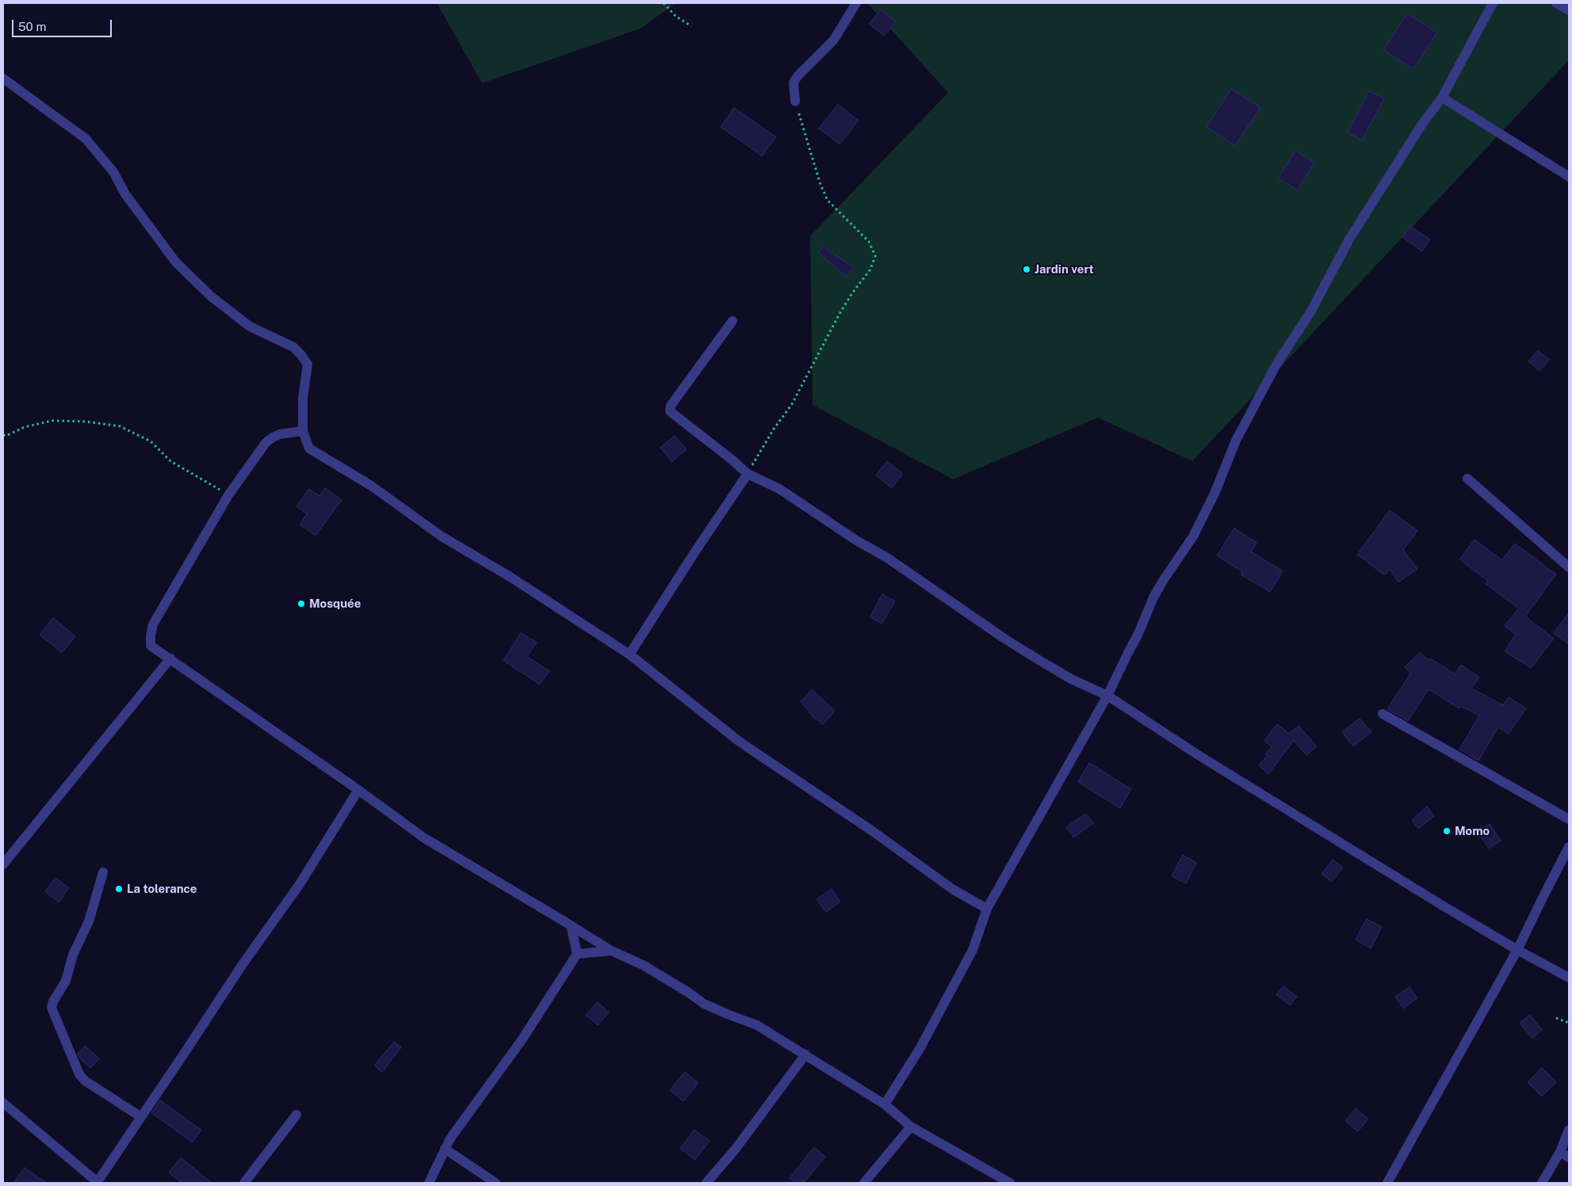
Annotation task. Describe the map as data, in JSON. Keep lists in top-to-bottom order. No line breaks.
{"places":["Jardin vert","Mosquée","Momo","La tolerance"],"scale_bar":"50 m"}
